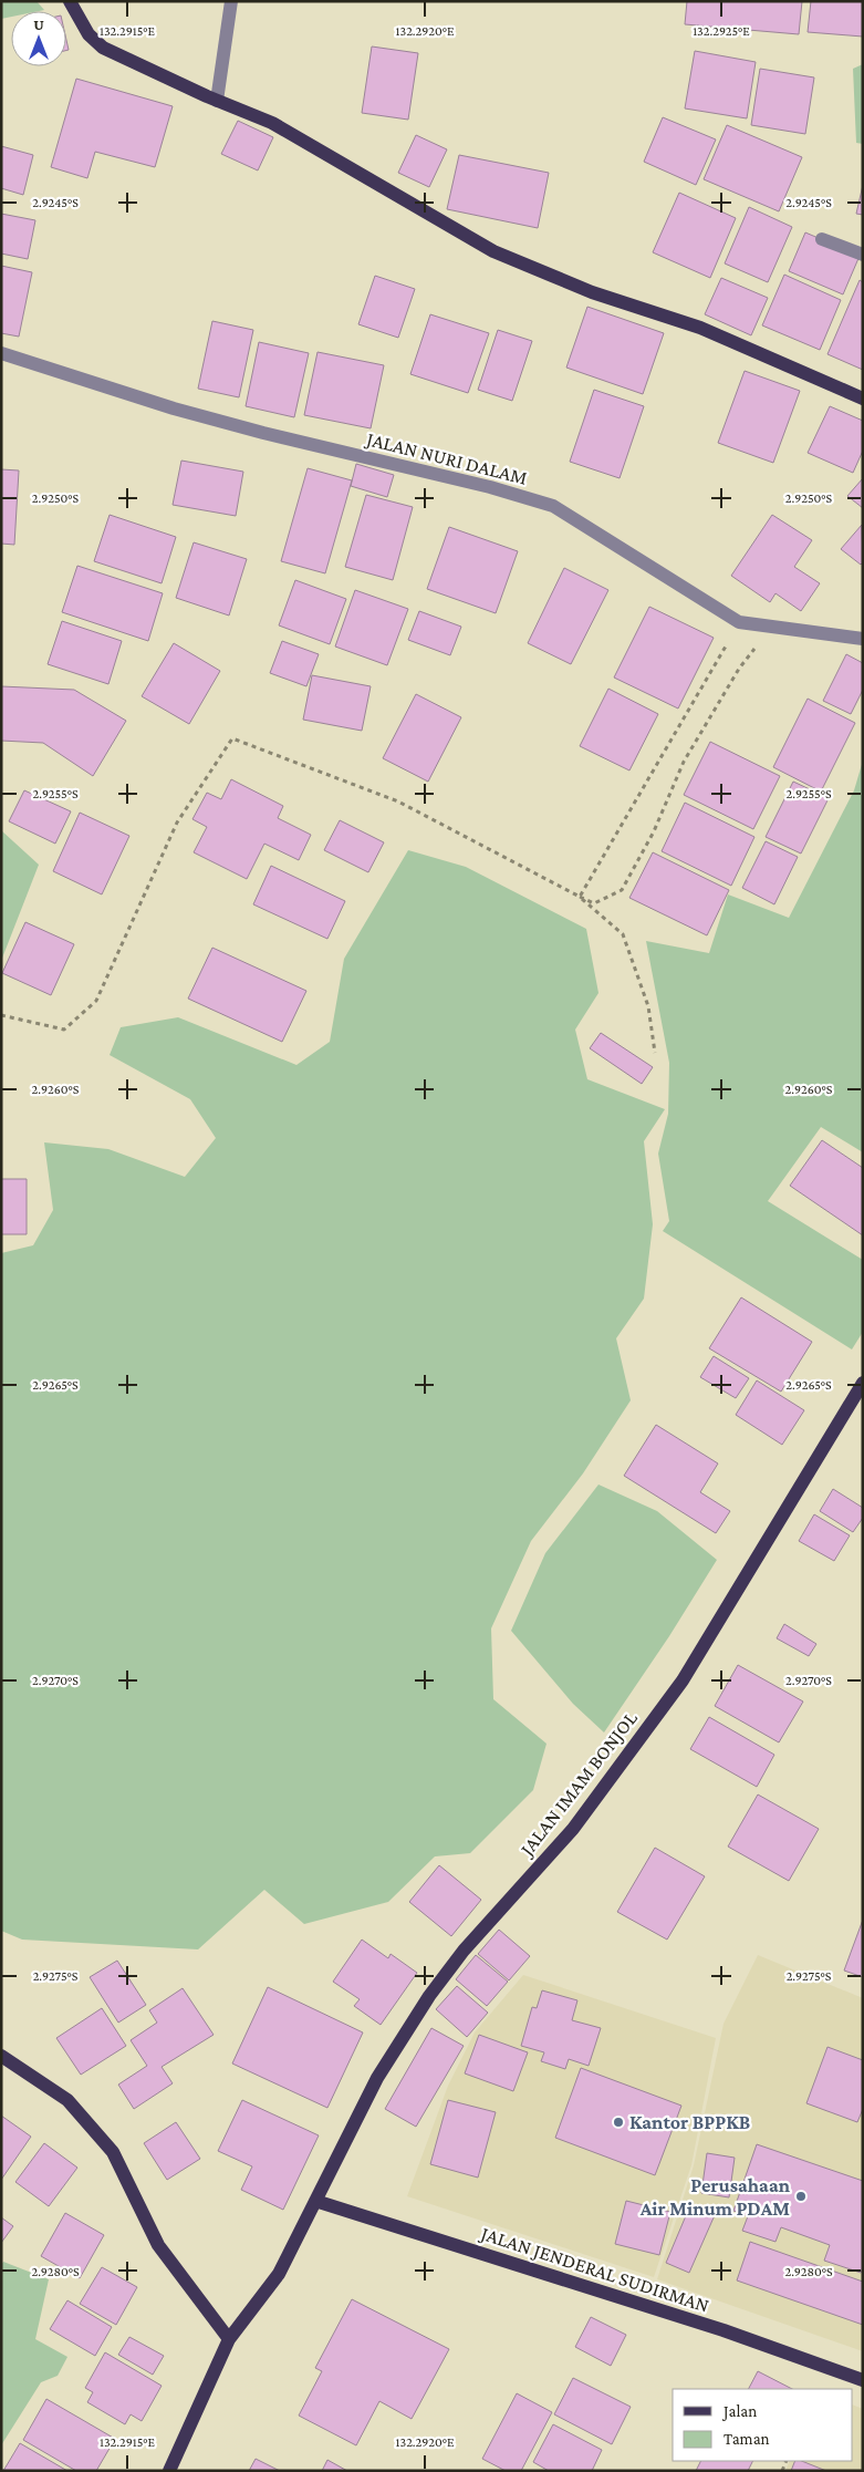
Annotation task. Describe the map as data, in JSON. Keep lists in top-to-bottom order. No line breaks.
{"streets":{"main road":["JALAN IMAM BONJOL","JALAN JENDERAL SUDIRMAN"],"street":["JALAN NURI DALAM"]},"crossings":[["JALAN IMAM BONJOL","JALAN JENDERAL SUDIRMAN"]],"places":["Kantor BPPKB","Perusahaan Air Minum PDAM"],"legend":["Jalan","Taman"],"north":"top","coordinates":["132.2915°E","132.2920°E","132.2925°E","2.9245°S","2.9250°S","2.9255°S","2.9260°S","2.9265°S","2.9270°S","2.9275°S","2.9280°S"]}
